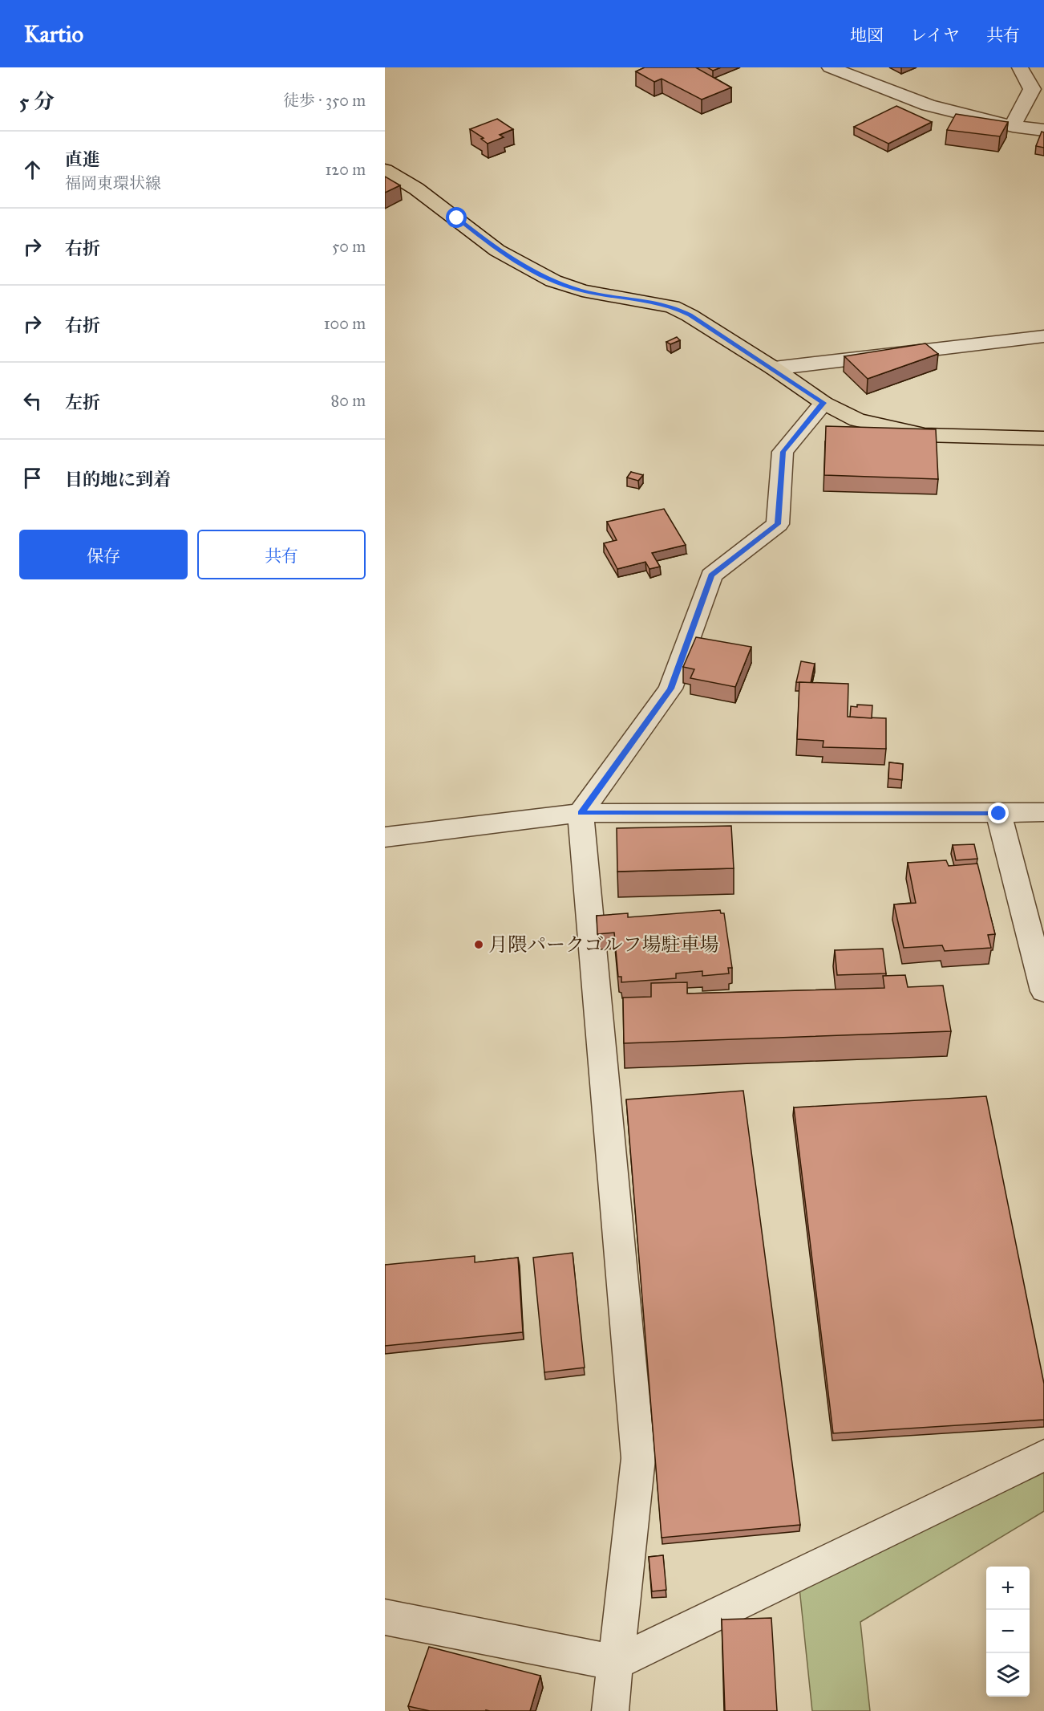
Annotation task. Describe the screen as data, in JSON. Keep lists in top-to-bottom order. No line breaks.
{"places":["月隈パークゴルフ場駐車場"],"page":{"header":"Kartio","nav":["地図","レイヤ","共有"],"heading":["5 分","徒歩 · 350 m"],"list":[["直進","福岡東環状線","120 m"],["右折","50 m"],["右折","100 m"],["左折","80 m"],"目的地に到着"],"buttons":["保存","共有"],"map_buttons":["+","−"]}}
